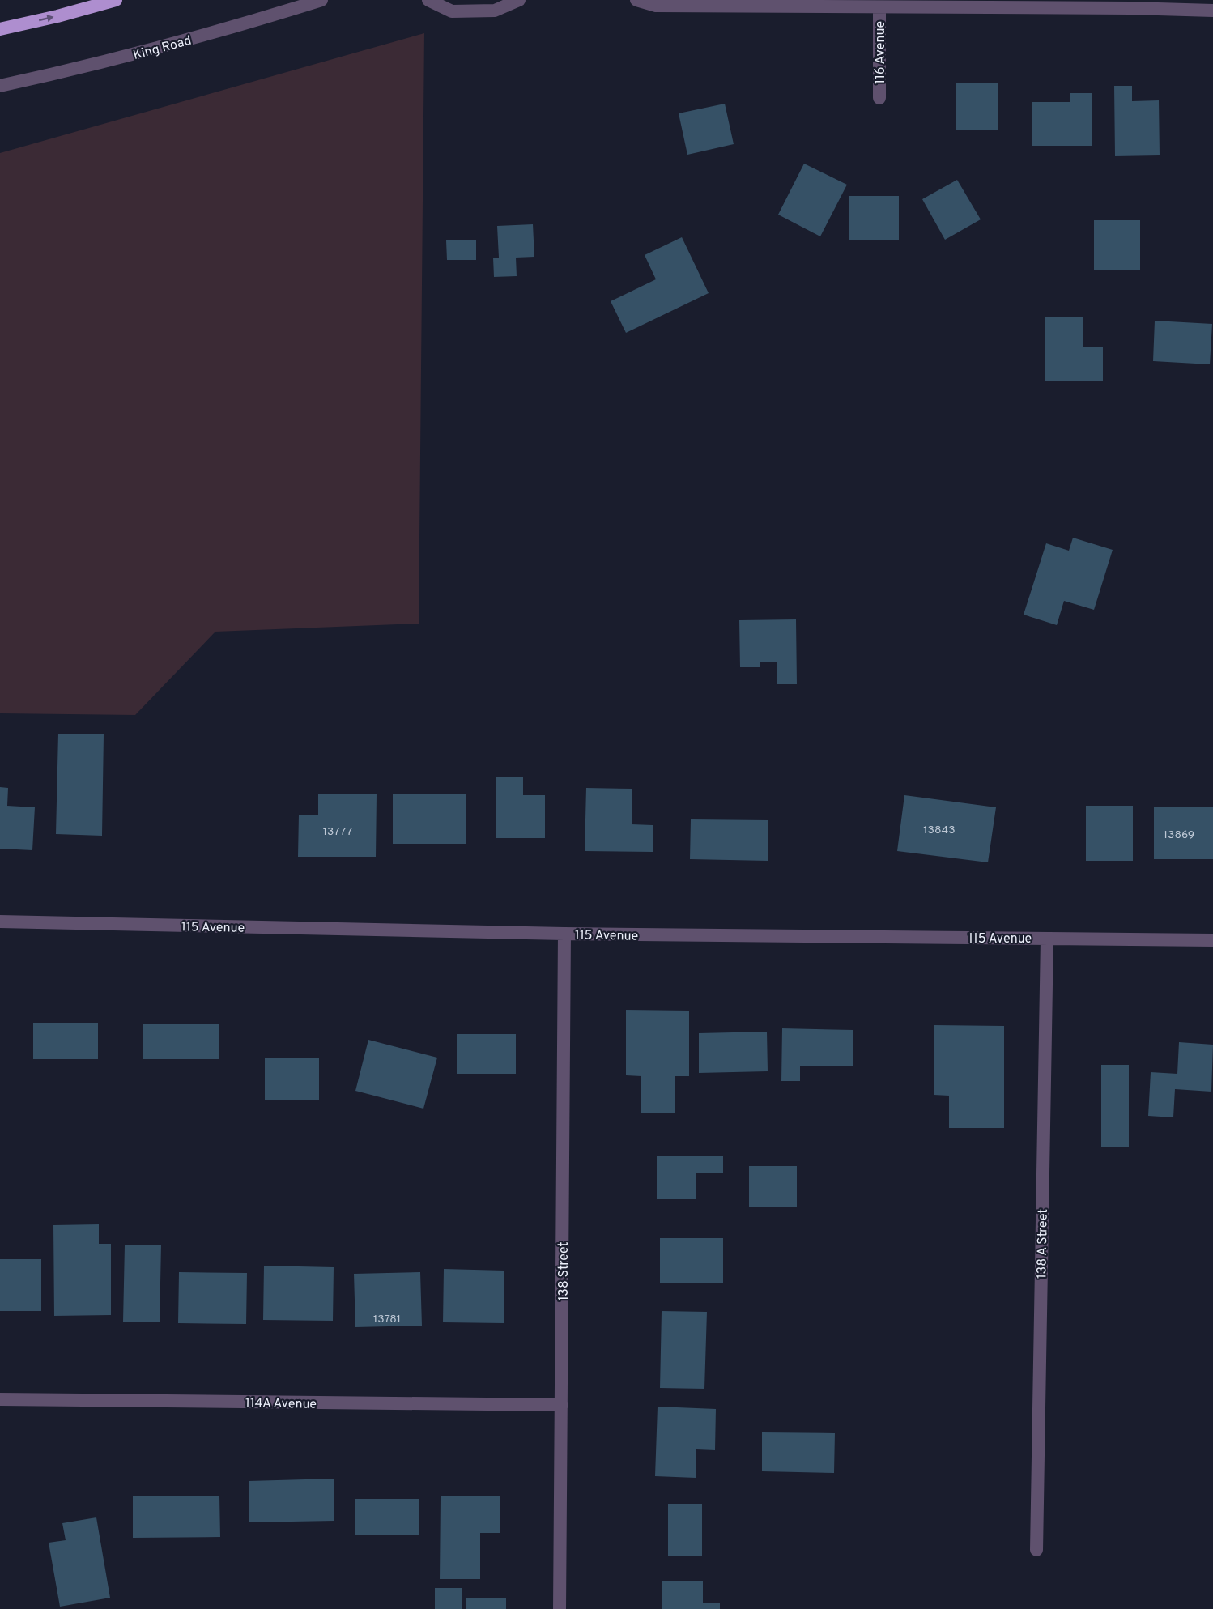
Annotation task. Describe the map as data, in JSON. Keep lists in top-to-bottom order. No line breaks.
{"streets":{"street":["King Road","116 Avenue","115 Avenue","138 A Street","138 Street","114A Avenue"]},"crossings":[["115 Avenue","138 A Street"],["115 Avenue","138 Street"],["138 Street","114A Avenue"]],"house_numbers":["13843","13777","13869","13781"]}
